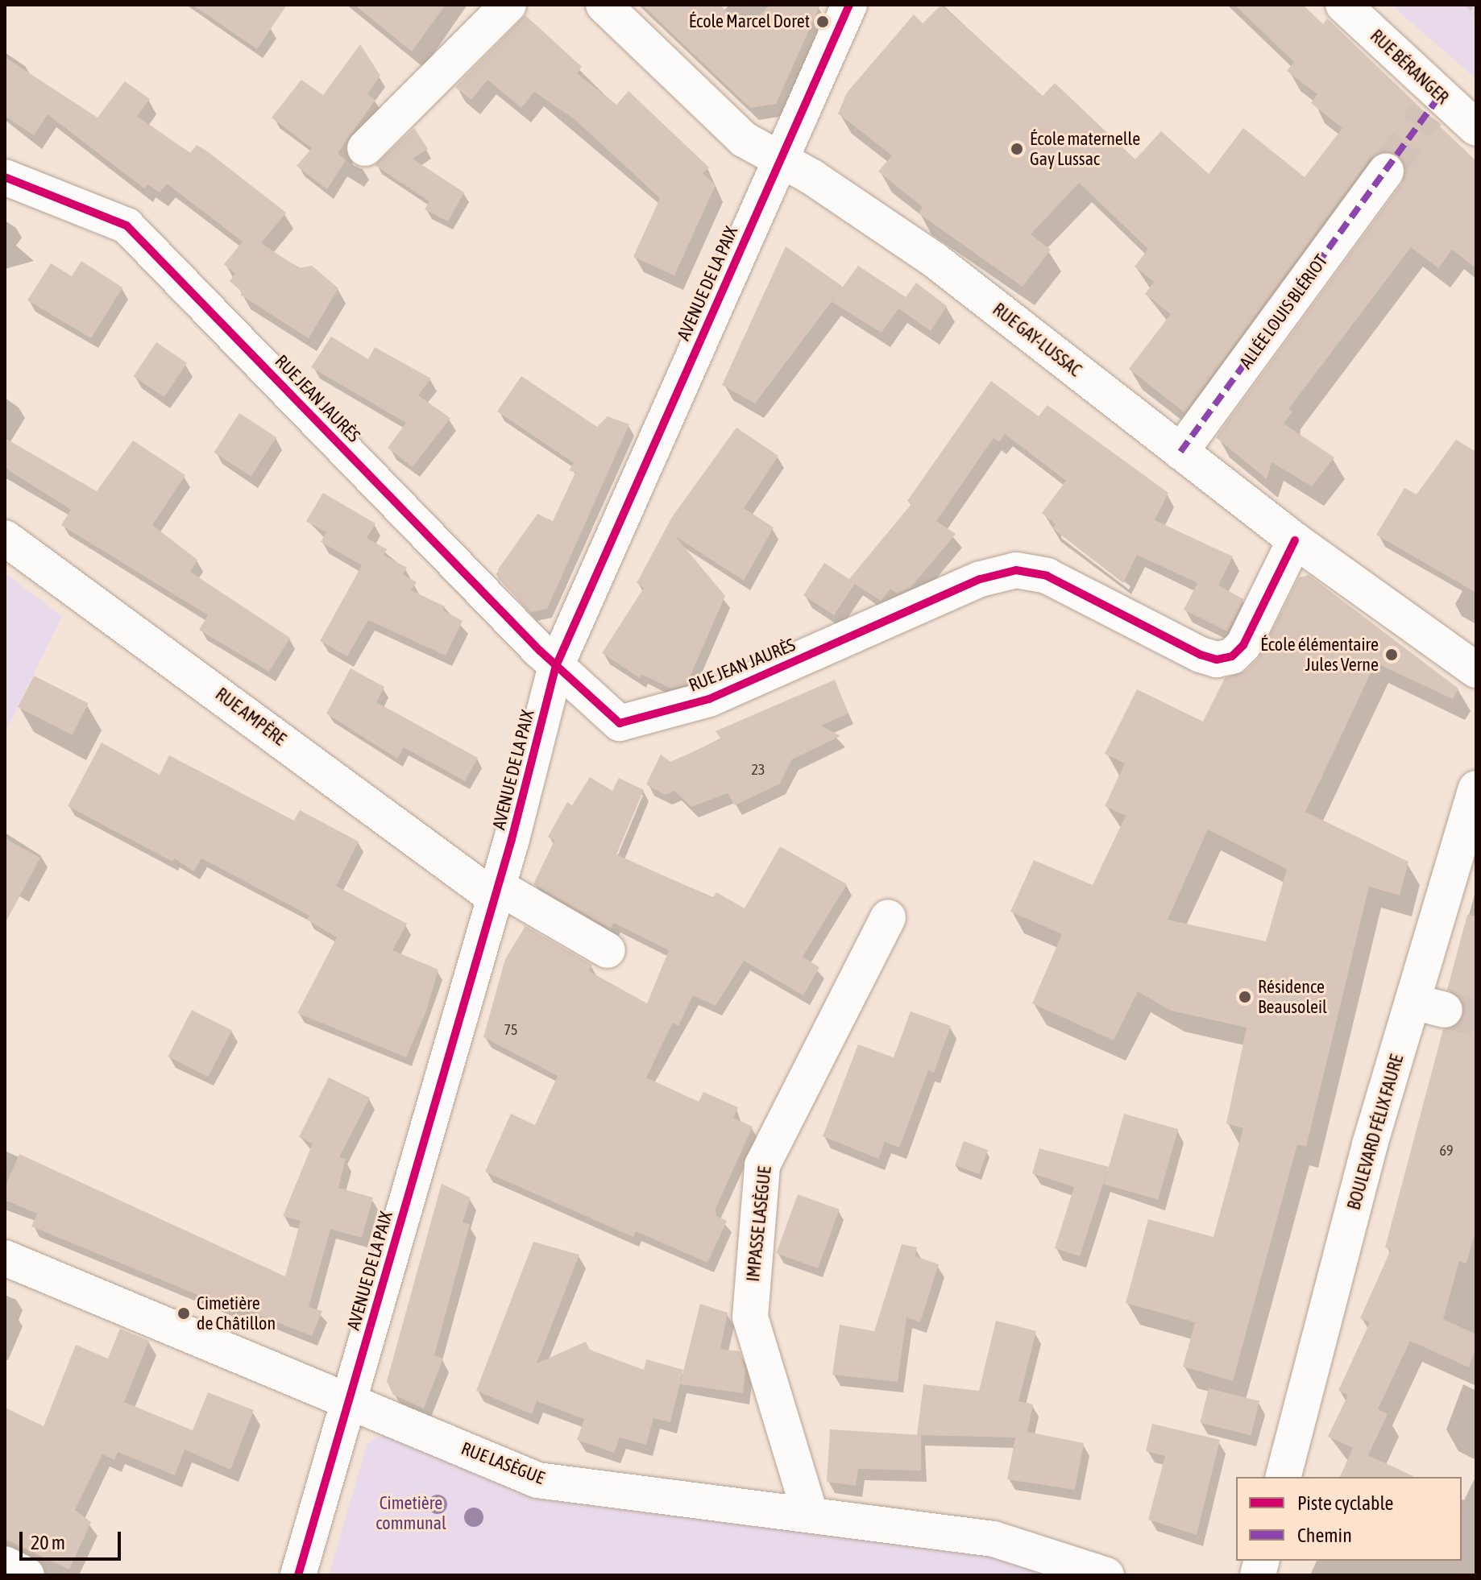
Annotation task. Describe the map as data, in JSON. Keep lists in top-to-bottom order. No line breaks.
{"streets":{"street":["RUE BÉRANGER","AVENUE DE LA PAIX","ALLÉE LOUIS BLÉRIOT","RUE GAY-LUSSAC","RUE JEAN JAURÈS","RUE AMPÈRE","BOULEVARD FÉLIX FAURE","IMPASSE LASÈGUE","RUE LASÈGUE"]},"crossings":[["AVENUE DE LA PAIX","RUE GAY-LUSSAC"],["AVENUE DE LA PAIX","RUE JEAN JAURÈS"],["AVENUE DE LA PAIX","RUE AMPÈRE"],["AVENUE DE LA PAIX","RUE LASÈGUE"],["ALLÉE LOUIS BLÉRIOT","RUE GAY-LUSSAC"],["RUE GAY-LUSSAC","RUE JEAN JAURÈS"],["IMPASSE LASÈGUE","RUE LASÈGUE"]],"parks":["Cimetière communal"],"places":["École Marcel Doret","École maternelle Gay Lussac","École élémentaire Jules Verne","Résidence Beausoleil","Cimetière de Châtillon"],"house_numbers":["23","75","69"],"legend":["Piste cyclable","Chemin"],"scale_bar":"20 m"}
